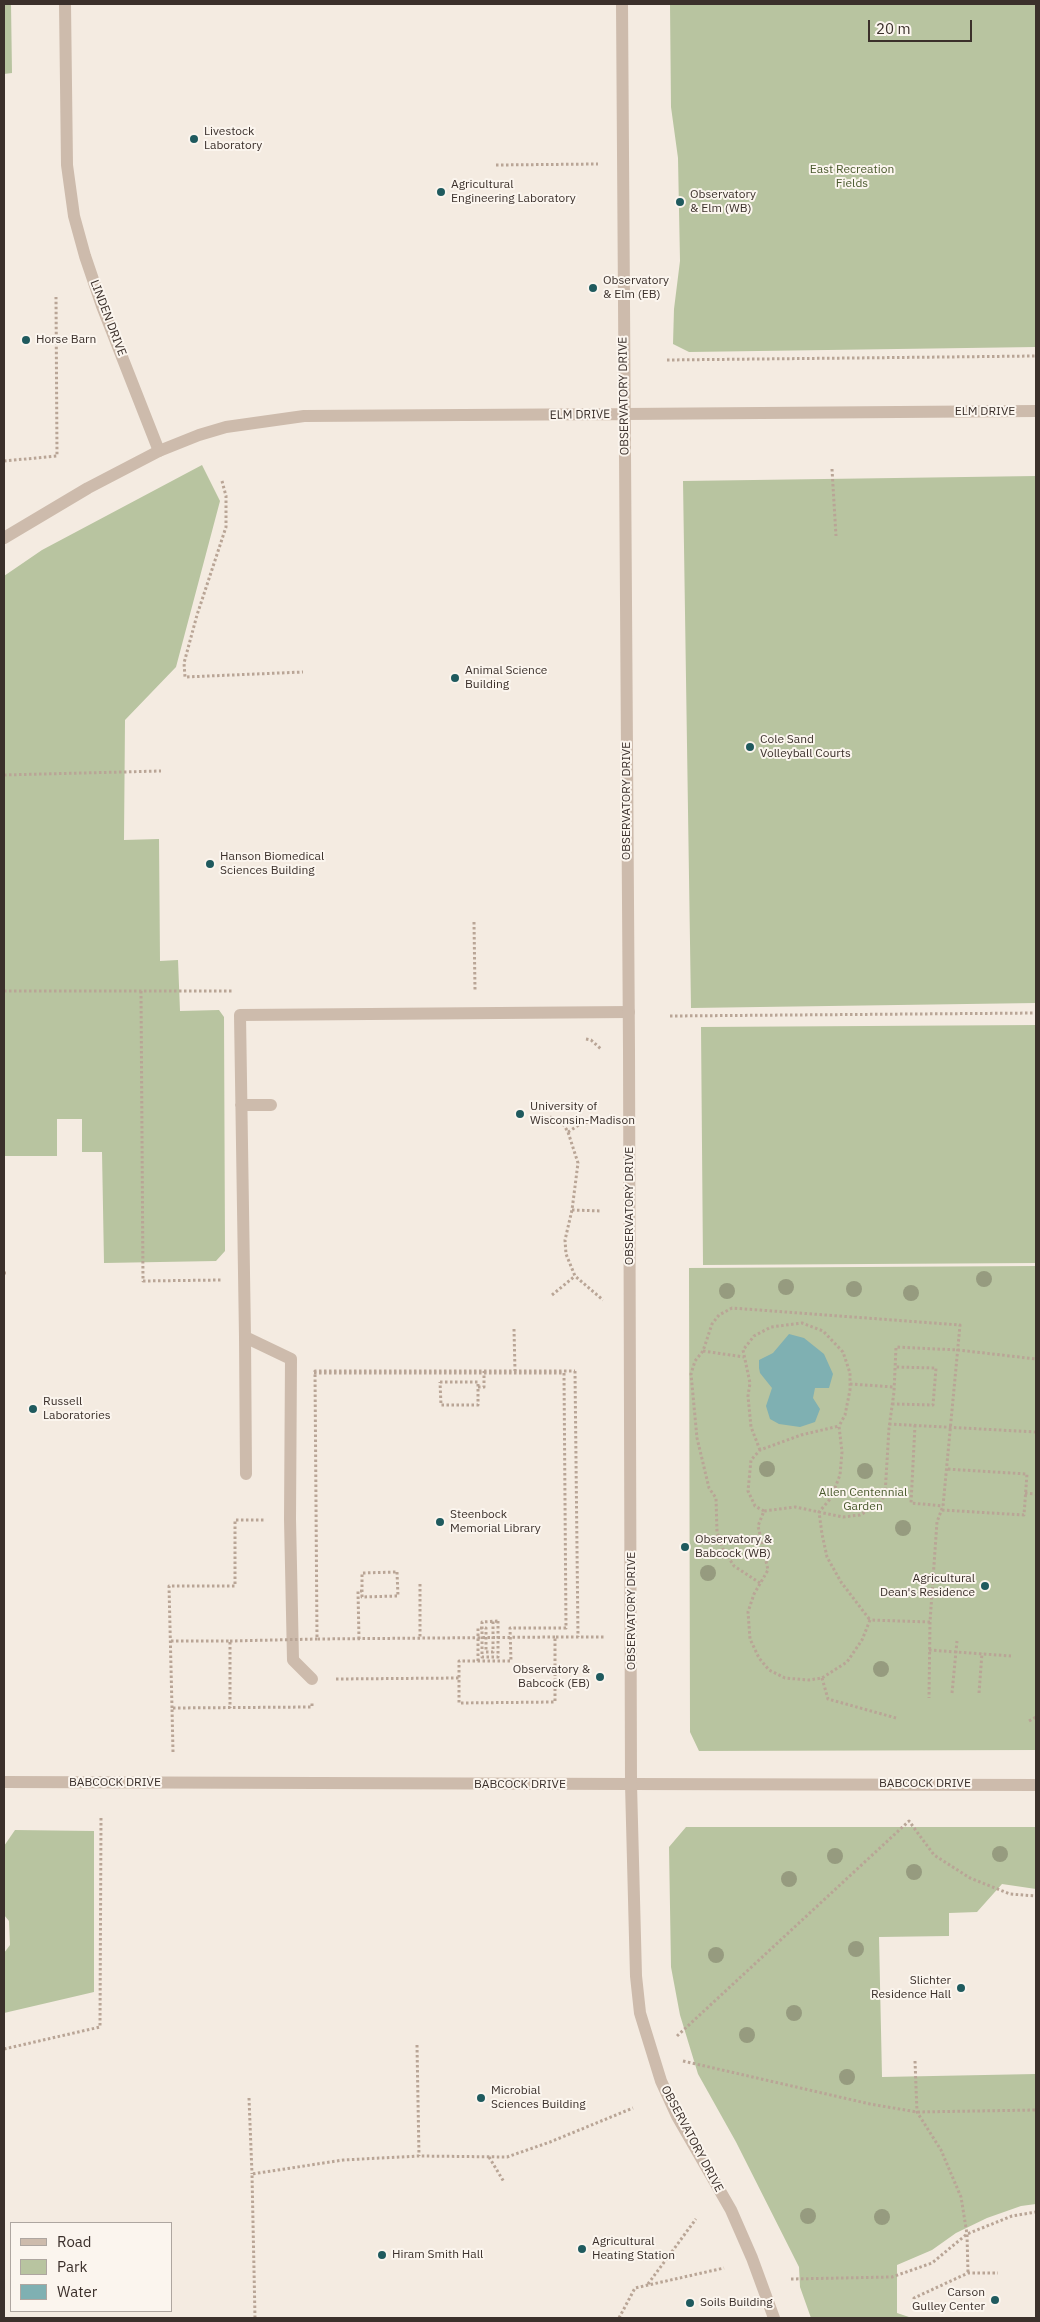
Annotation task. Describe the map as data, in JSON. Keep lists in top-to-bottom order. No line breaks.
{"streets":{"street":["LINDEN DRIVE","OBSERVATORY DRIVE","ELM DRIVE","BABCOCK DRIVE"]},"crossings":[["LINDEN DRIVE","ELM DRIVE"],["OBSERVATORY DRIVE","ELM DRIVE"],["OBSERVATORY DRIVE","BABCOCK DRIVE"]],"parks":["East Recreation Fields","Allen Centennial Garden"],"places":["Livestock Laboratory","Agricultural Engineering Laboratory","Observatory & Elm (WB)","Observatory & Elm (EB)","Horse Barn","Animal Science Building","Cole Sand Volleyball Courts","Hanson Biomedical Sciences Building","University of Wisconsin-Madison","Russell Laboratories","Steenbock Memorial Library","Observatory & Babcock (WB)","Agricultural Dean's Residence","Observatory & Babcock (EB)","Slichter Residence Hall","Microbial Sciences Building","Agricultural Heating Station","Hiram Smith Hall","Carson Gulley Center","Soils Building"],"legend":["Road","Park","Water"],"scale_bar":"20 m"}
